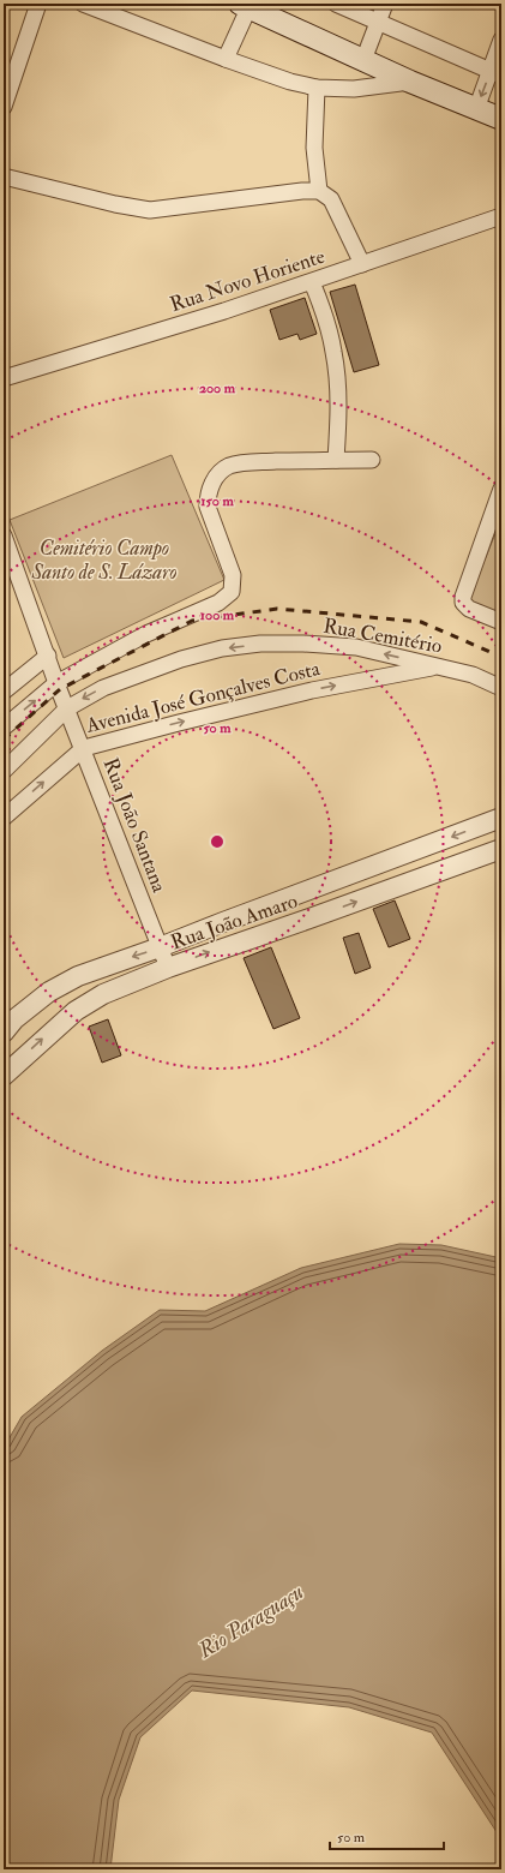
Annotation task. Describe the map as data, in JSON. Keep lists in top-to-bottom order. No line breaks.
{"streets":{"street":["Rua Novo Horiente","Rua Cemitério","Avenida José Gonçalves Costa","Rua João Santana","Rua João Amaro"]},"crossings":[["Rua Cemitério","Avenida José Gonçalves Costa"],["Rua Cemitério","Rua João Santana"],["Avenida José Gonçalves Costa","Rua João Santana"],["Rua João Santana","Rua João Amaro"]],"one_way":["Rua Cemitério","Avenida José Gonçalves Costa"],"water":["Rio Paraguaçu"],"parks":["Cemitério Campo Santo de S. Lázaro"],"scale_bar":"50 m","rings":["200 m","150 m","100 m","50 m"]}
